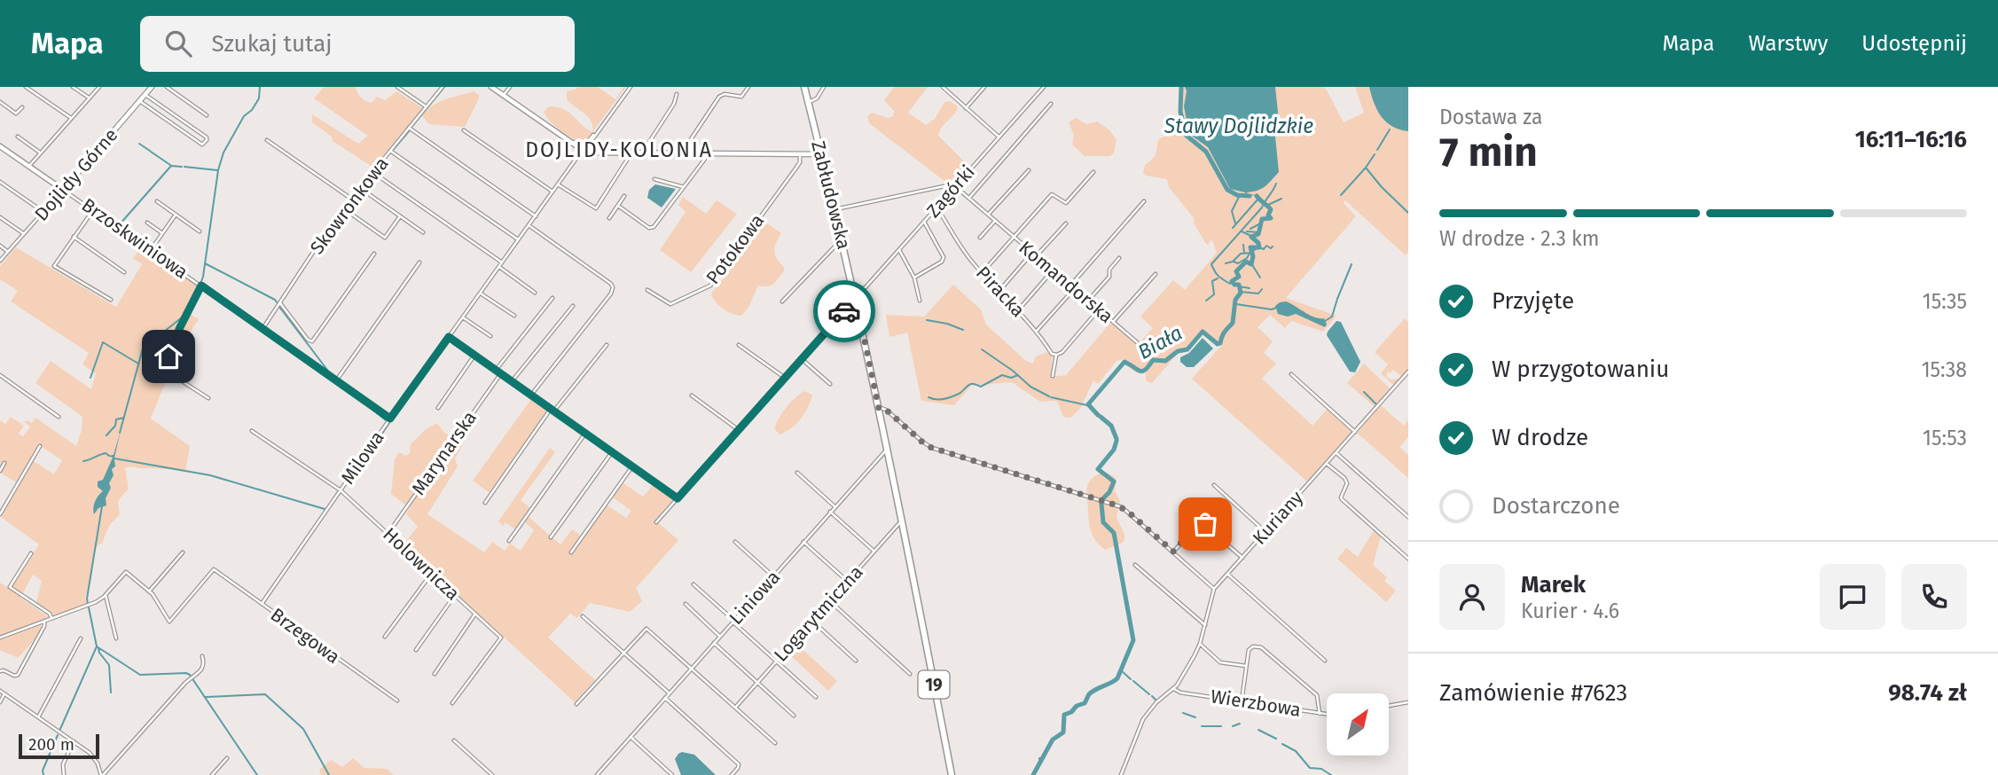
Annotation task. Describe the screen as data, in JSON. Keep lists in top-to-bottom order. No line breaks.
{"streets":{"highway":["Zabłudowska","19"],"street":["Dojlidy Górne","Zagórki","Skowronkowa","Brzoskwiniowa","Potokowa","Komandorska","Piracka","Marynarska","Milowa","Kuriany","Holownicza","Liniowa","Logarytmiczna","Brzegowa","Wierzbowa"]},"crossings":[["Dojlidy Górne","Brzoskwiniowa"],["Zagórki","Zabłudowska"],["Zagórki","Komandorska"],["Zagórki","Piracka"],["Zabłudowska","Liniowa"],["Zabłudowska","Logarytmiczna"],["Skowronkowa","Brzoskwiniowa"],["Brzoskwiniowa","Milowa"],["Marynarska","Holownicza"],["Milowa","Holownicza"],["Milowa","Brzegowa"]],"districts":["DOJLIDY-KOLONIA"],"water":["Stawy Dojlidzkie","Biała"],"scale_bar":"200 m","north":"top right","page":{"header":"Mapa","search":"Szukaj tutaj","nav":["Mapa","Warstwy","Udostępnij"],"heading":["7 min","Dostawa za","16:11–16:16"],"panel":["Marek","Kurier · 4.6","Zamówienie #7623","98.74 zł"],"bar":"W drodze · 2.3 km","list":[["Przyjęte","15:35"],["W przygotowaniu","15:38"],["W drodze","15:53"],"Dostarczone"],"scale":"200 m"}}
